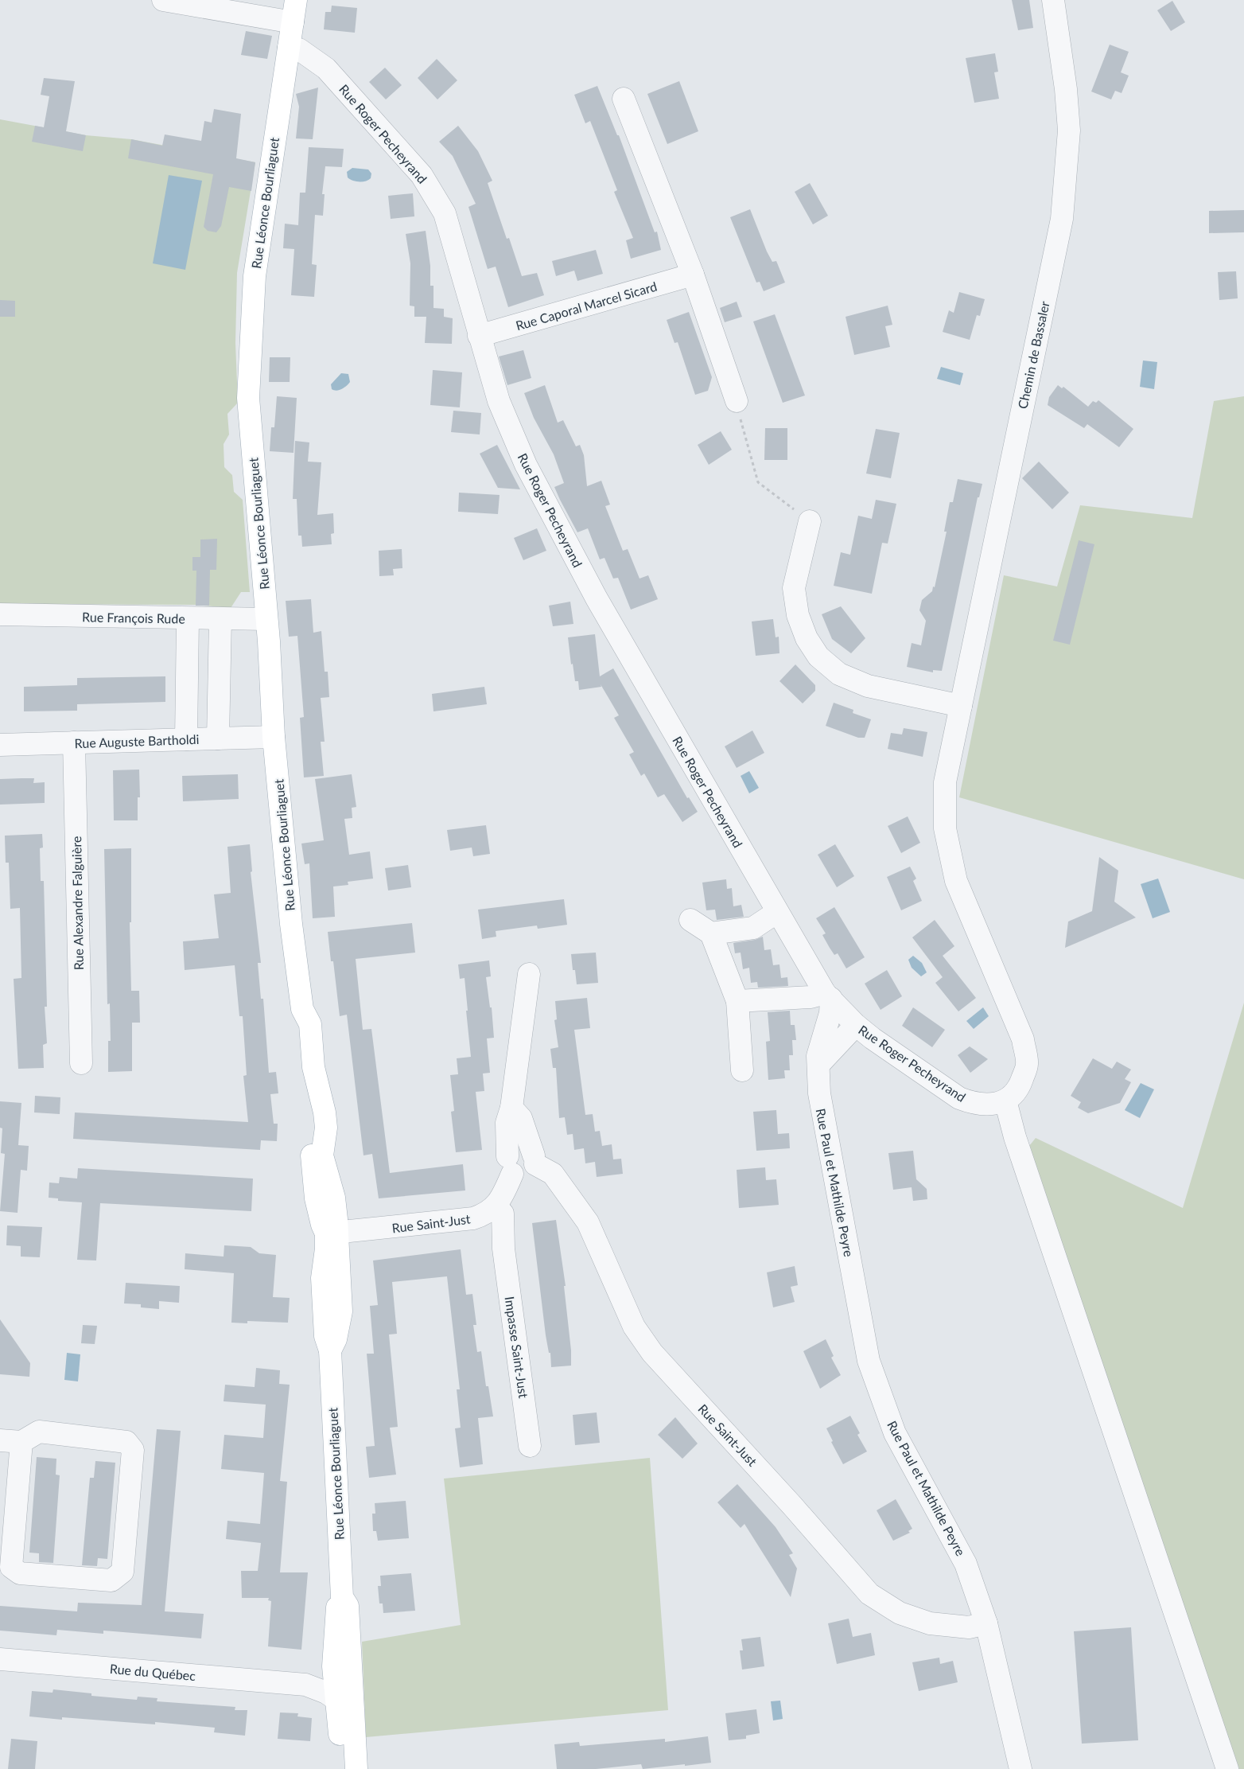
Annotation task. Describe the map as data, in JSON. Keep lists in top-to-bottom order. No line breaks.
{"streets":{"main road":["Rue Léonce Bourliaguet"],"street":["Rue Roger Pecheyrand","Rue Caporal Marcel Sicard","Chemin de Bassaler","Rue François Rude","Rue Auguste Bartholdi","Rue Alexandre Falguière","Rue Paul et Mathilde Peyre","Rue Saint-Just","Impasse Saint-Just","Rue du Québec"]},"crossings":[["Rue Roger Pecheyrand","Rue Léonce Bourliaguet"],["Rue Roger Pecheyrand","Rue Caporal Marcel Sicard"],["Rue Roger Pecheyrand","Rue Paul et Mathilde Peyre"],["Rue Léonce Bourliaguet","Rue François Rude"],["Rue Léonce Bourliaguet","Rue Auguste Bartholdi"],["Rue Léonce Bourliaguet","Rue Saint-Just"],["Rue Léonce Bourliaguet","Rue du Québec"],["Rue Auguste Bartholdi","Rue Alexandre Falguière"],["Rue Paul et Mathilde Peyre","Rue Saint-Just"],["Rue Saint-Just","Impasse Saint-Just"]]}
